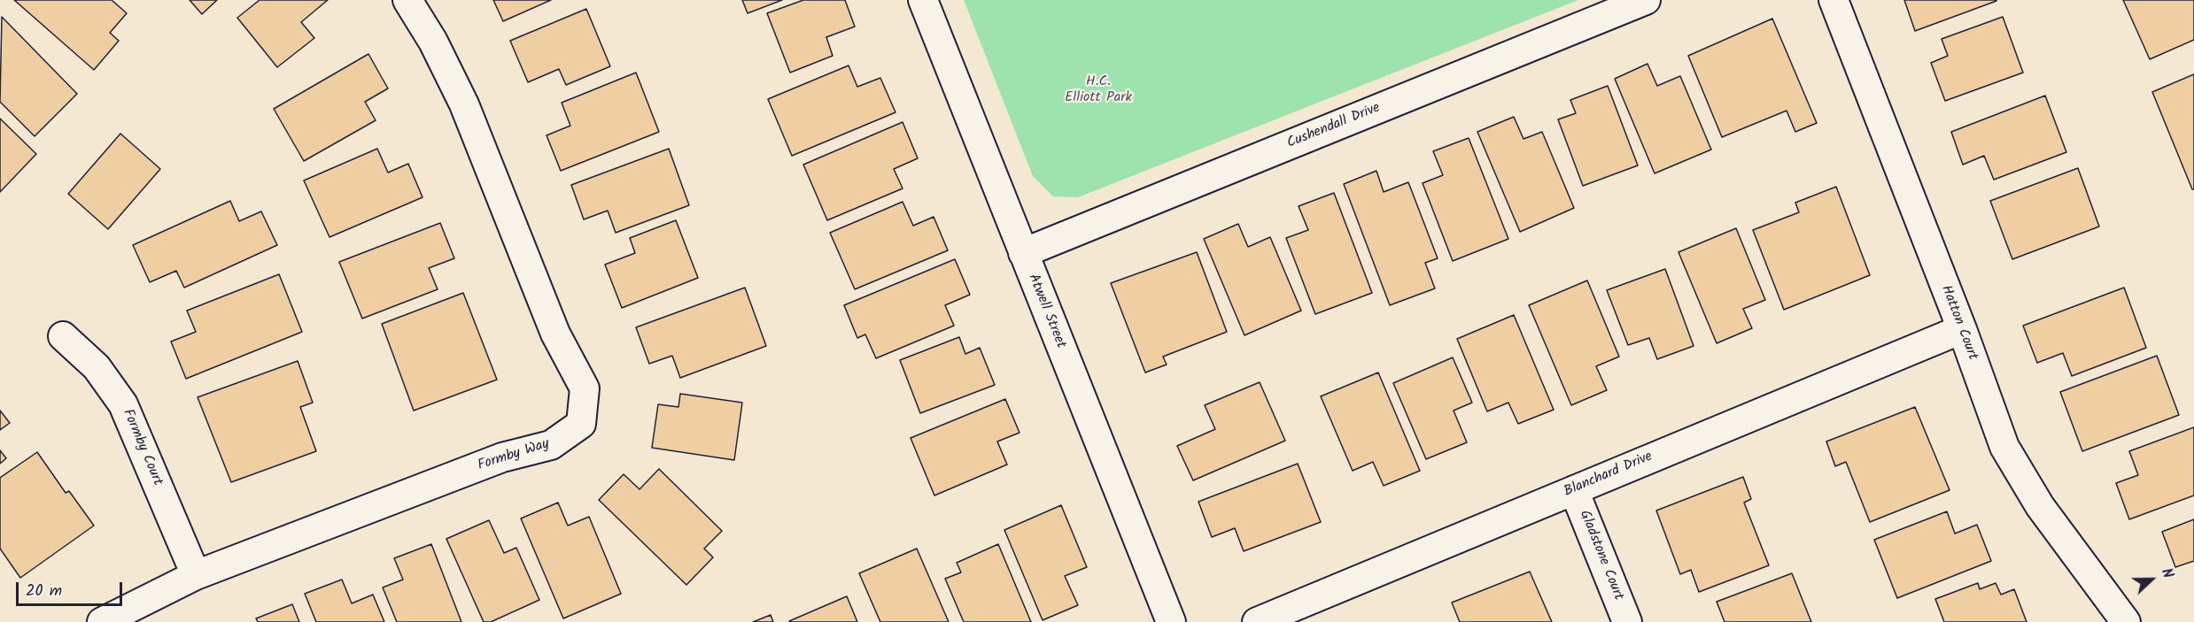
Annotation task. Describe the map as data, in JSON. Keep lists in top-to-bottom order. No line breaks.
{"streets":{"street":["Cushendall Drive","Atwell Street","Hatton Court","Formby Court","Formby Way","Blanchard Drive","Gladstone Court"]},"crossings":[["Cushendall Drive","Atwell Street"],["Hatton Court","Blanchard Drive"],["Formby Court","Formby Way"],["Blanchard Drive","Gladstone Court"]],"parks":["H.C. Elliott Park"],"scale_bar":"20 m","north":"right"}
